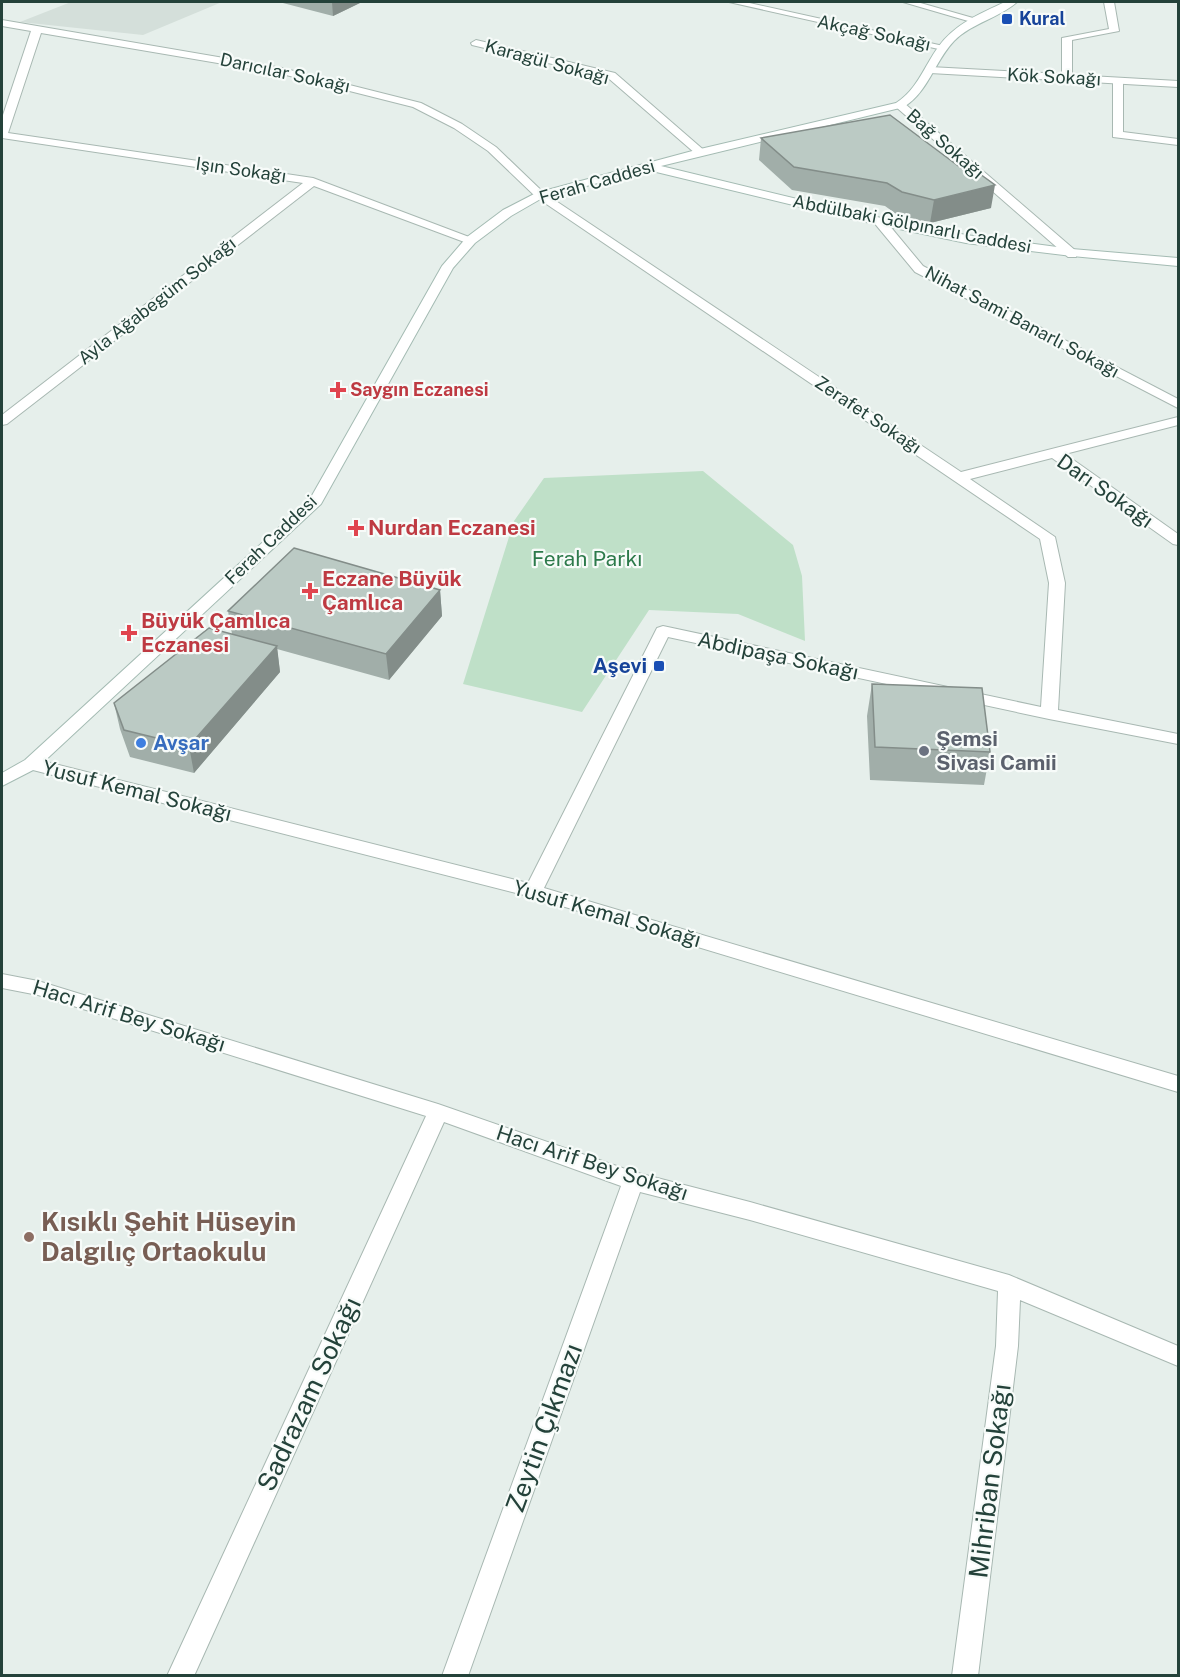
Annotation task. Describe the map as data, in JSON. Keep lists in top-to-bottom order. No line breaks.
{"streets":{"street":["Akçağ Sokağı","Karagül Sokağı","Darıcılar Sokağı","Kök Sokağı","Bağ Sokağı","Işın Sokağı","Ferah Caddesi","Abdülbaki Gölpınarlı Caddesi","Ayla Ağabegüm Sokağı","Nihat Sami Banarlı Sokağı","Zerafet Sokağı","Darı Sokağı","Abdipaşa Sokağı","Yusuf Kemal Sokağı","Hacı Arif Bey Sokağı","Sadrazam Sokağı","Zeytin Çıkmazı","Mihriban Sokağı"]},"crossings":[["Karagül Sokağı","Ferah Caddesi"],["Darıcılar Sokağı","Ferah Caddesi"],["Darıcılar Sokağı","Zerafet Sokağı"],["Bağ Sokağı","Ferah Caddesi"],["Bağ Sokağı","Abdülbaki Gölpınarlı Caddesi"],["Işın Sokağı","Ferah Caddesi"],["Işın Sokağı","Ayla Ağabegüm Sokağı"],["Ferah Caddesi","Abdülbaki Gölpınarlı Caddesi"],["Ferah Caddesi","Zerafet Sokağı"],["Ferah Caddesi","Yusuf Kemal Sokağı"],["Abdülbaki Gölpınarlı Caddesi","Nihat Sami Banarlı Sokağı"],["Zerafet Sokağı","Darı Sokağı"],["Zerafet Sokağı","Abdipaşa Sokağı"],["Abdipaşa Sokağı","Yusuf Kemal Sokağı"],["Hacı Arif Bey Sokağı","Sadrazam Sokağı"],["Hacı Arif Bey Sokağı","Zeytin Çıkmazı"],["Hacı Arif Bey Sokağı","Mihriban Sokağı"]],"parks":["Ferah Parkı"],"places":{"transit":["Kural","Aşevi"],"health":["Saygın Eczanesi","Nurdan Eczanesi","Eczane Büyük Çamlıca","Büyük Çamlıca Eczanesi"],"other":["Avşar","Şemsi Sivasi Camii","Kısıklı Şehit Hüseyin Dalgılıç Ortaokulu"]}}
